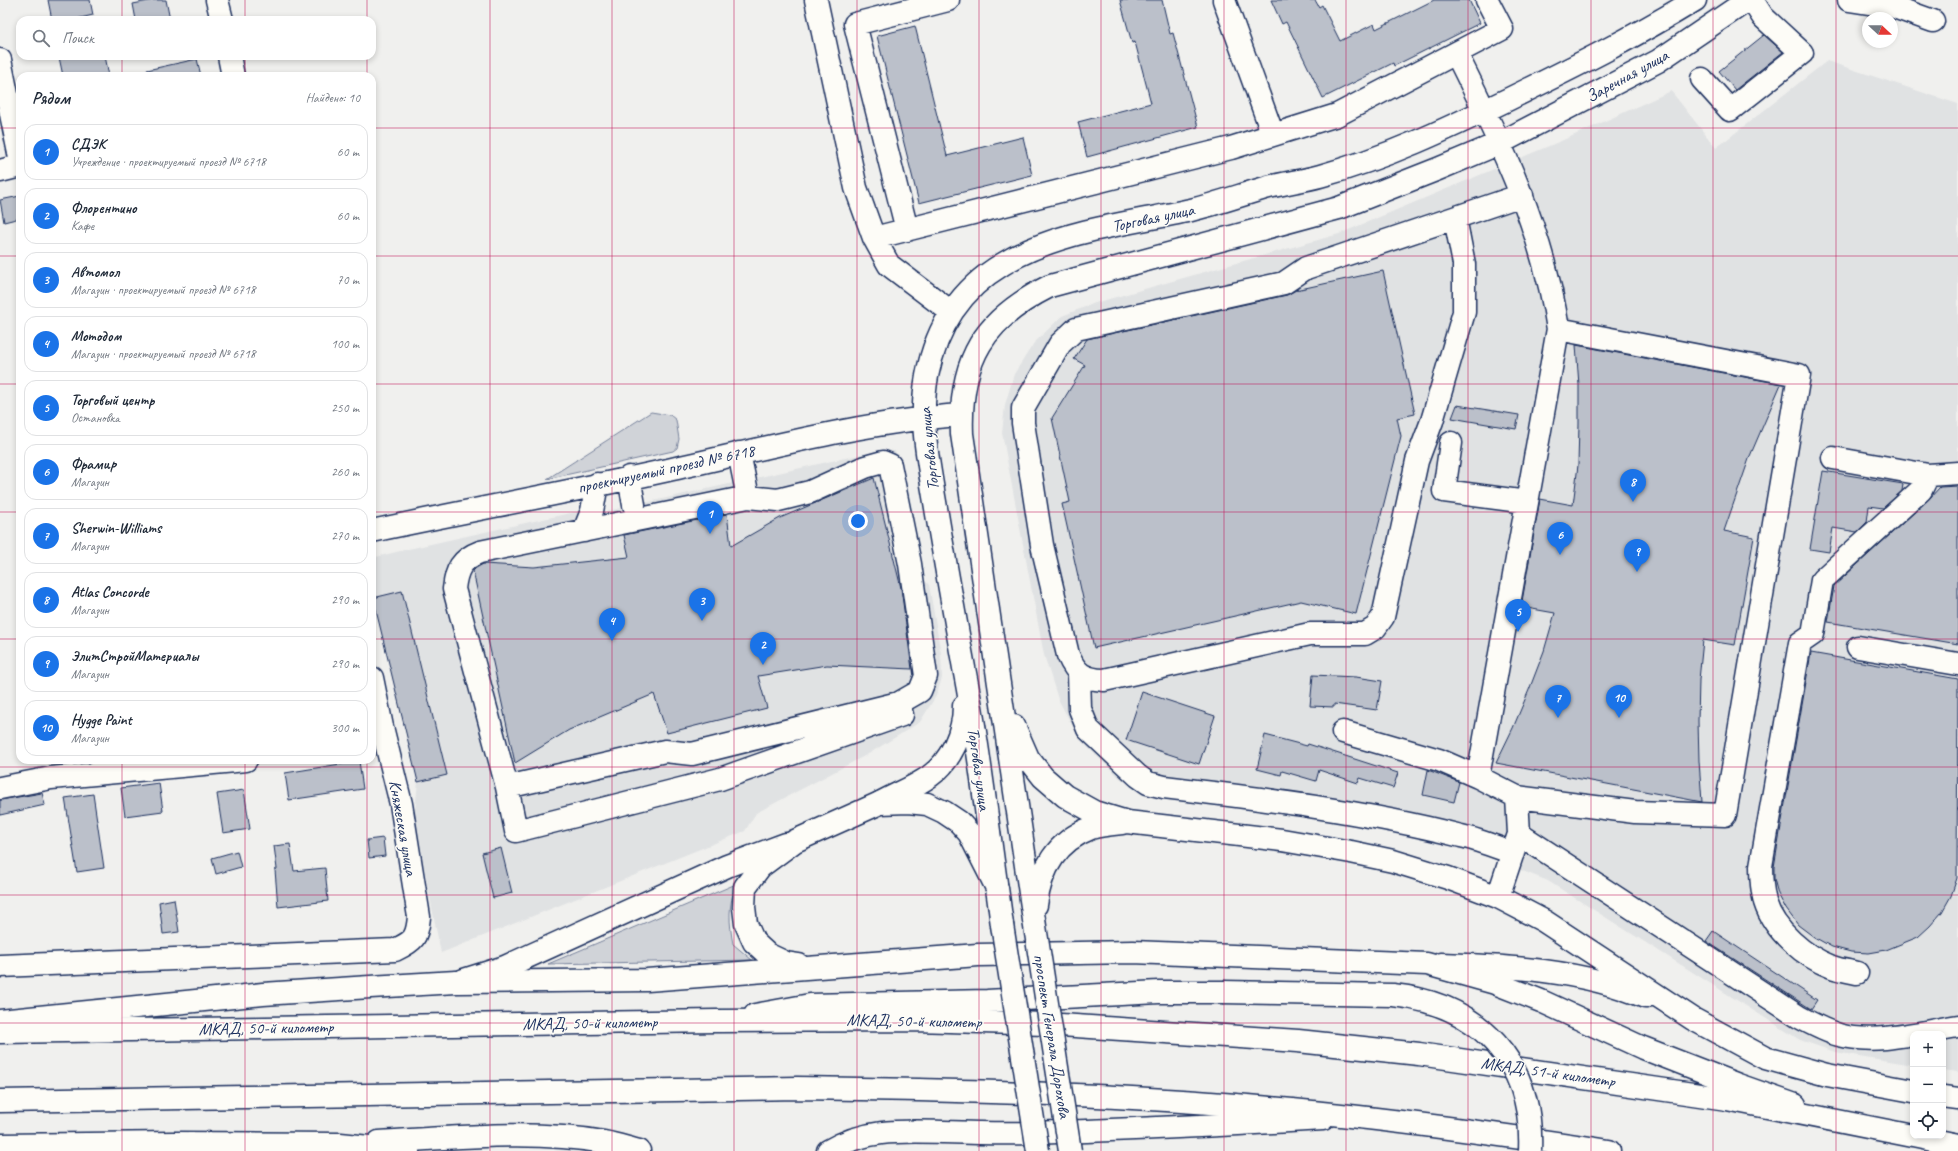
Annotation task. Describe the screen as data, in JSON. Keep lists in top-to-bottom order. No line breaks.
{"streets":{"main road":["Заречная улица","Торговая улица","проектируемый проезд № 6718","Княжеская улица","МКАД, 50-й километр","проспект Генерала Дорохова","МКАД, 51-й километр"]},"crossings":[["Заречная улица","Торговая улица"],["Торговая улица","проектируемый проезд № 6718"],["Торговая улица","проспект Генерала Дорохова"],["МКАД, 50-й километр","МКАД, 51-й километр"]],"north":"right","page":{"search":"Поиск","heading":["Рядом","Найдено: 10"],"list":[{"mark":"1","name":"СДЭК","note":"Учреждение · проектируемый проезд № 6718","value":"60 m"},{"mark":"2","name":"Флорентино","note":"Кафе","value":"60 m"},{"mark":"3","name":"Автомол","note":"Магазин · проектируемый проезд № 6718","value":"70 m"},{"mark":"4","name":"Мотодом","note":"Магазин · проектируемый проезд № 6718","value":"100 m"},{"mark":"5","name":"Торговый центр","note":"Остановка","value":"250 m"},{"mark":"6","name":"Фрамир","note":"Магазин","value":"260 m"},{"mark":"7","name":"Sherwin-Williams","note":"Магазин","value":"270 m"},{"mark":"8","name":"Atlas Concorde","note":"Магазин","value":"290 m"},{"mark":"9","name":"ЭлитСтройМатериалы","note":"Магазин","value":"290 m"},{"mark":"10","name":"Hygge Paint","note":"Магазин","value":"300 m"}],"pins":["8","1","6","9","3","5","4","2","7","10"],"map_buttons":["+","−"]}}
